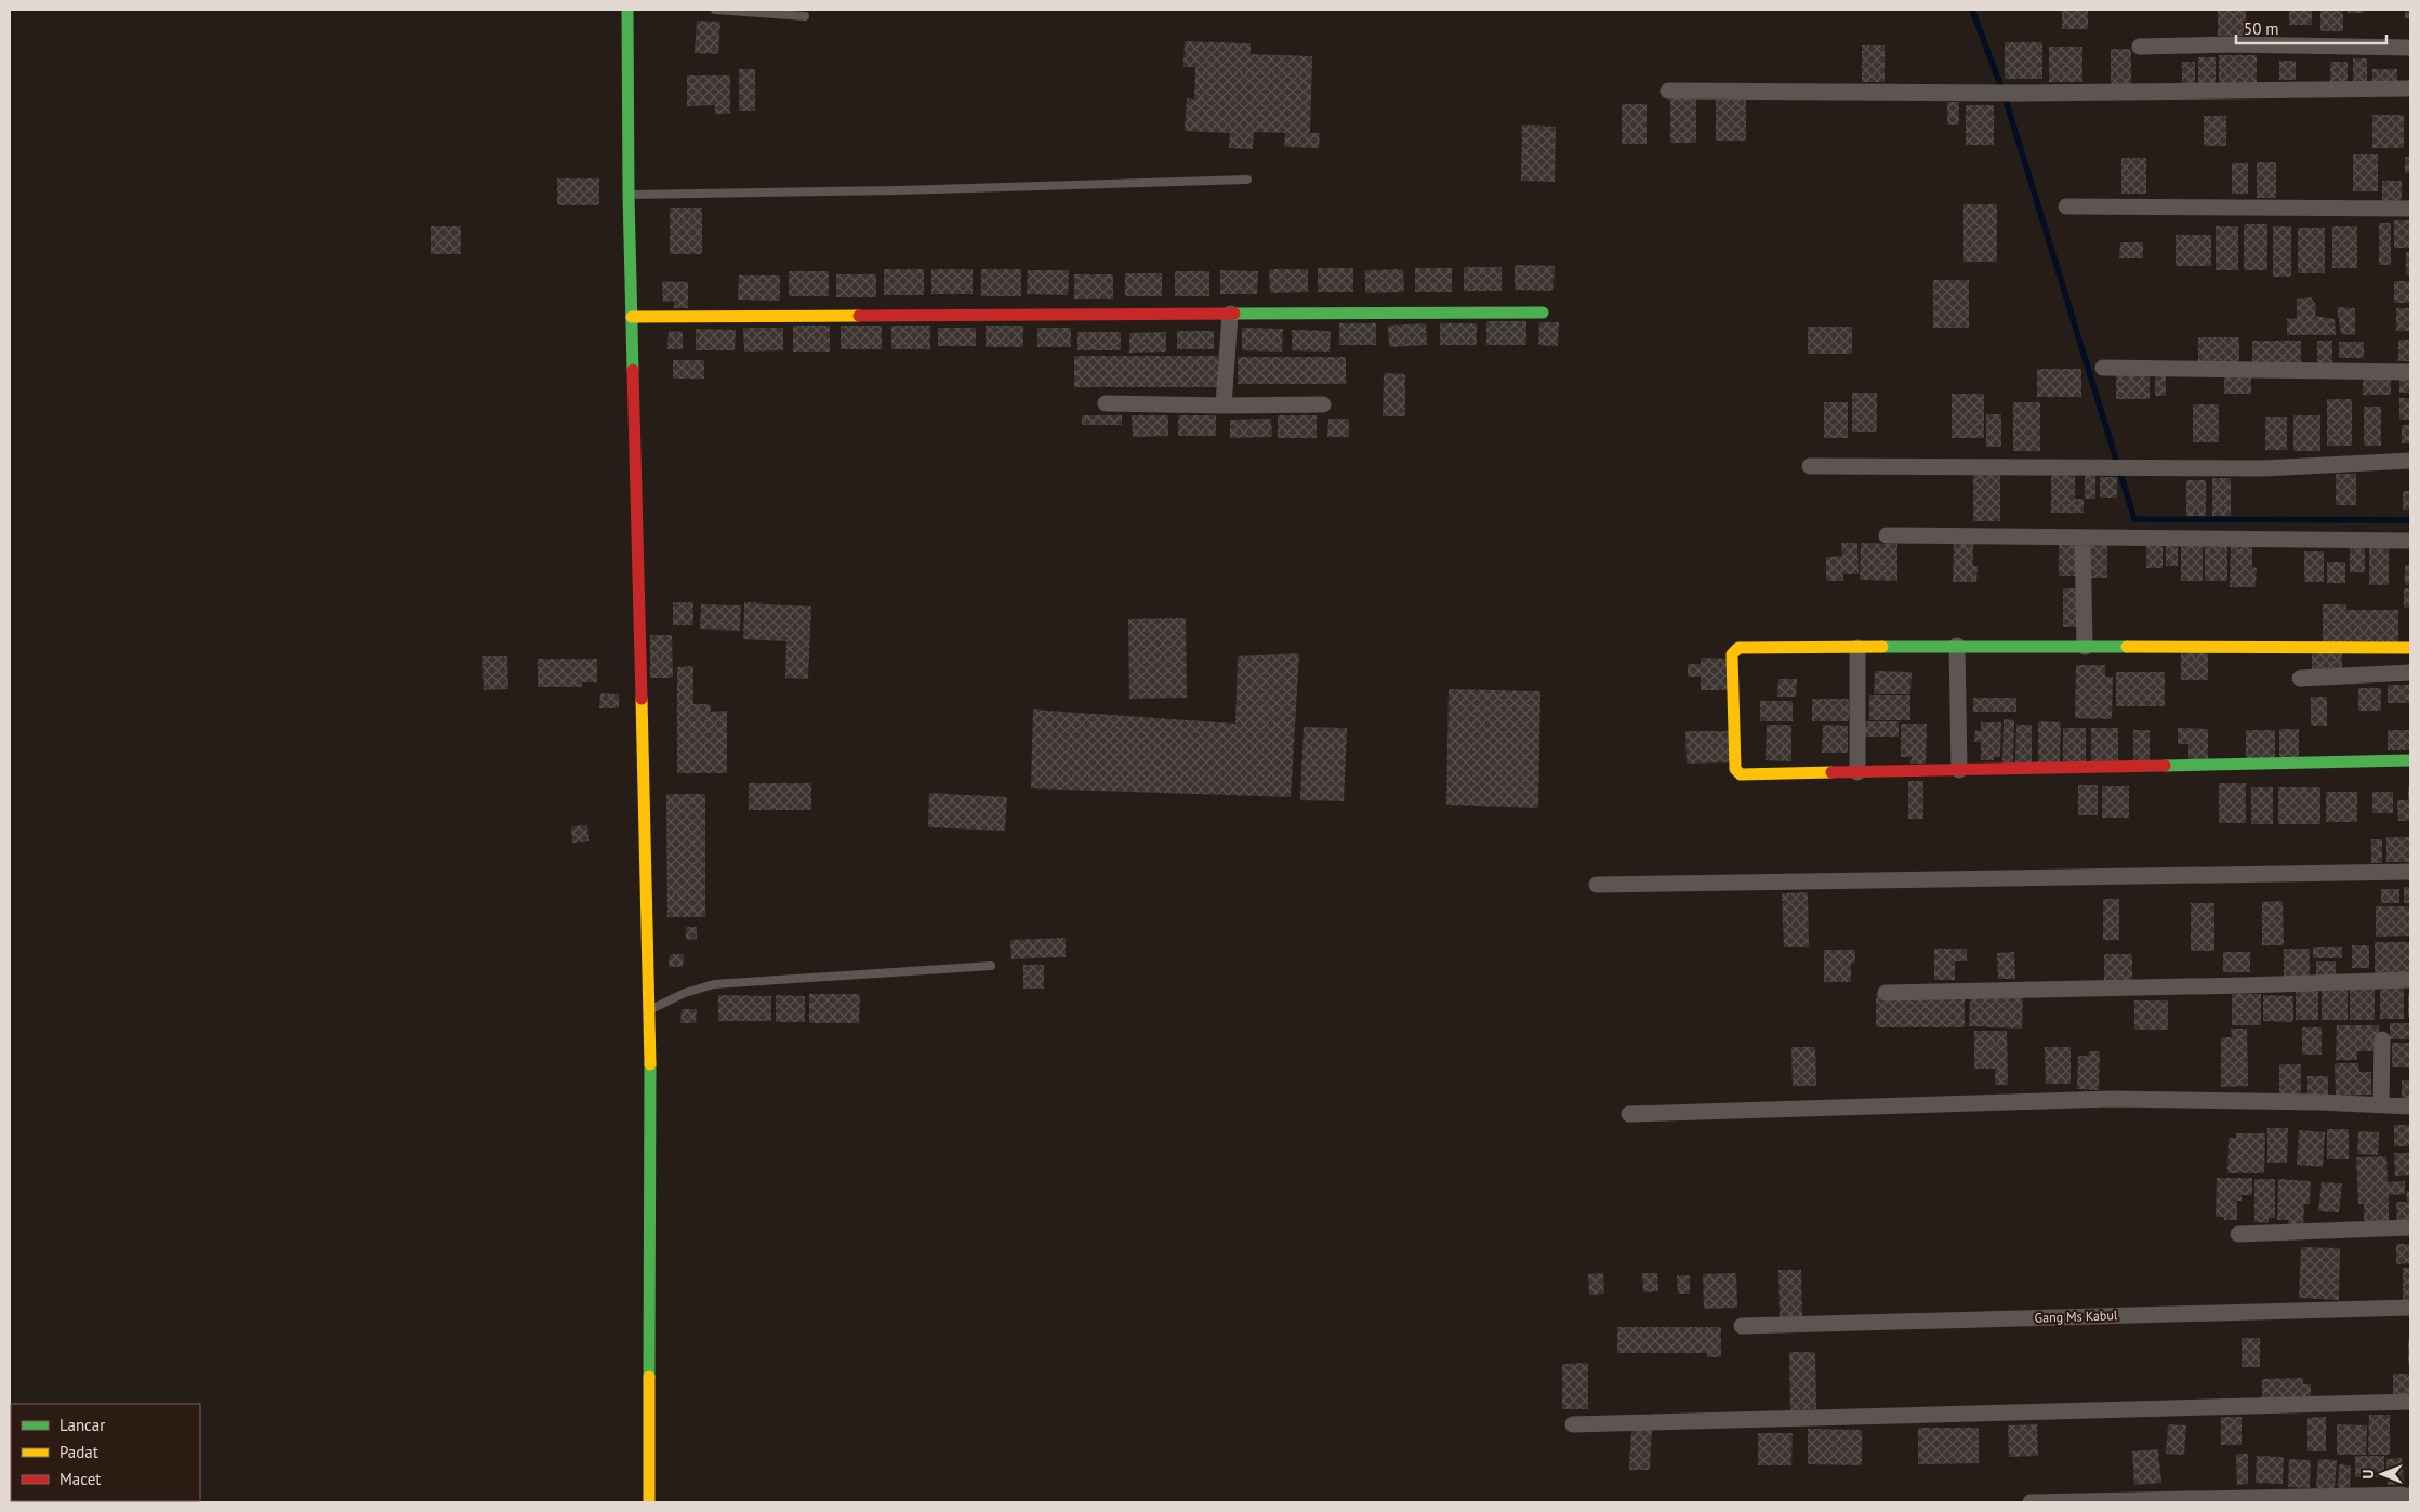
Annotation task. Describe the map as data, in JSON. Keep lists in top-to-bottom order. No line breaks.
{"streets":{"street":["Gang Ms Kabul"]},"legend":["Lancar","Padat","Macet"],"scale_bar":"50 m","north":"left"}
